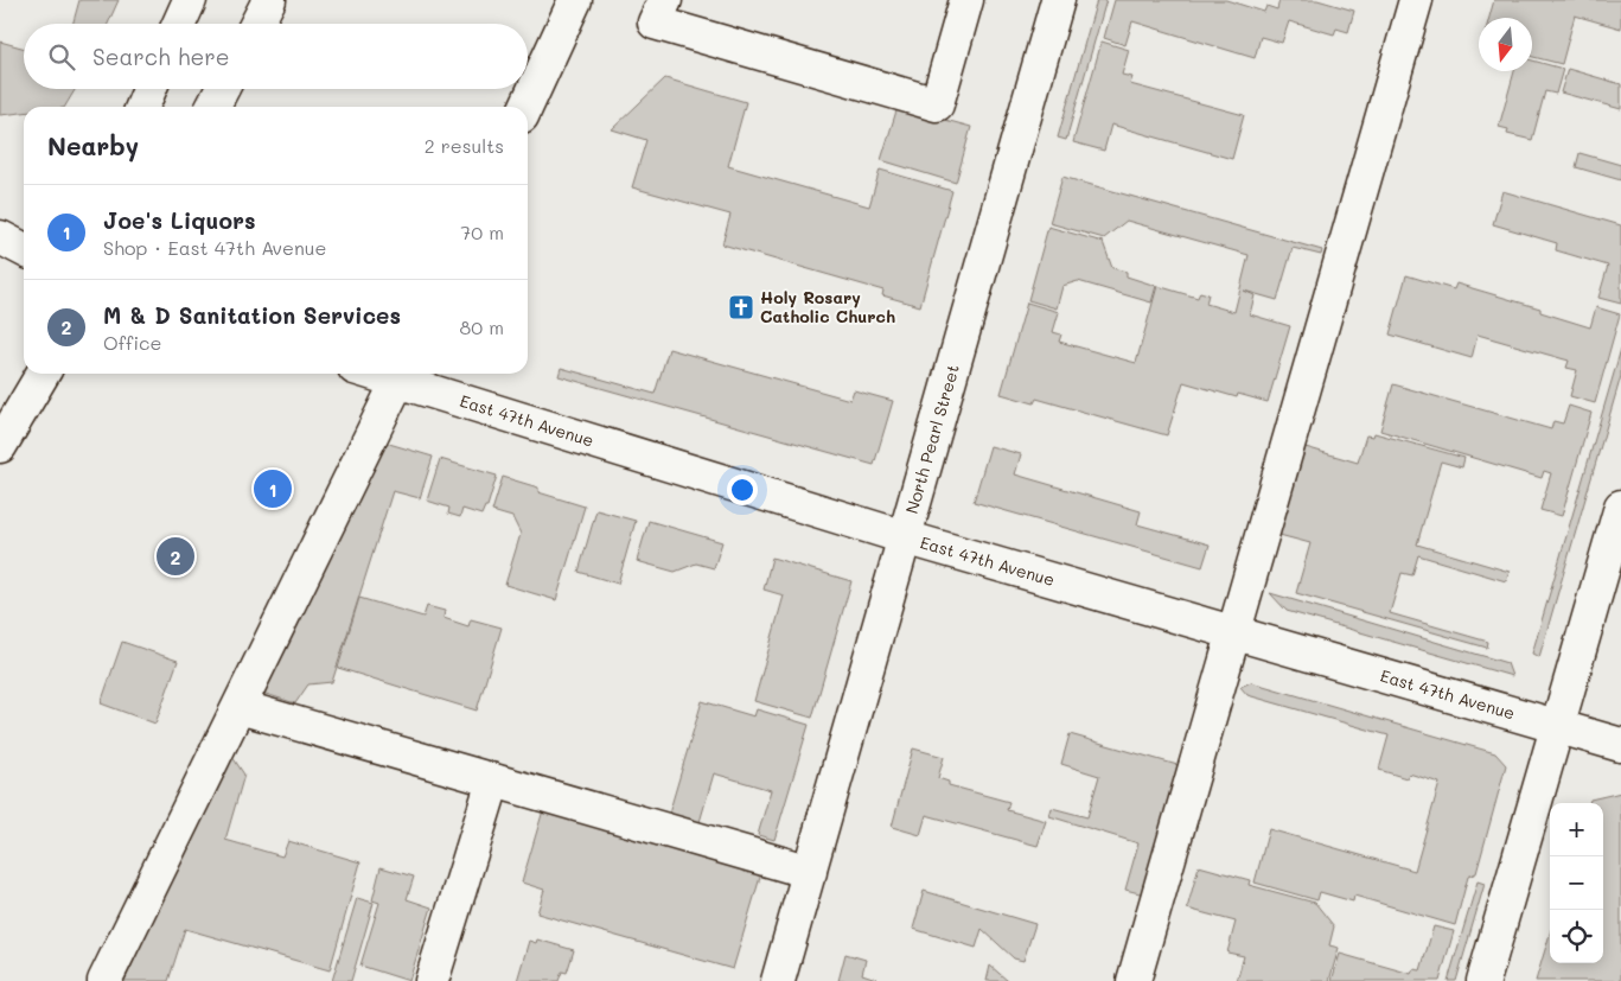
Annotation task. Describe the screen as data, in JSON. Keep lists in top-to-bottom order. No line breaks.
{"streets":{"street":["East 47th Avenue","North Pearl Street"]},"crossings":[["East 47th Avenue","North Pearl Street"]],"places":{"church":["Holy Rosary Catholic Church"]},"north":"bottom","page":{"search":"Search here","heading":["Nearby","2 results"],"list":[{"mark":"1","name":"Joe's Liquors","note":"Shop · East 47th Avenue","value":"70 m"},{"mark":"2","name":"M & D Sanitation Services","note":"Office","value":"80 m"}],"pins":["1","2"],"map_buttons":["+","−"]}}
